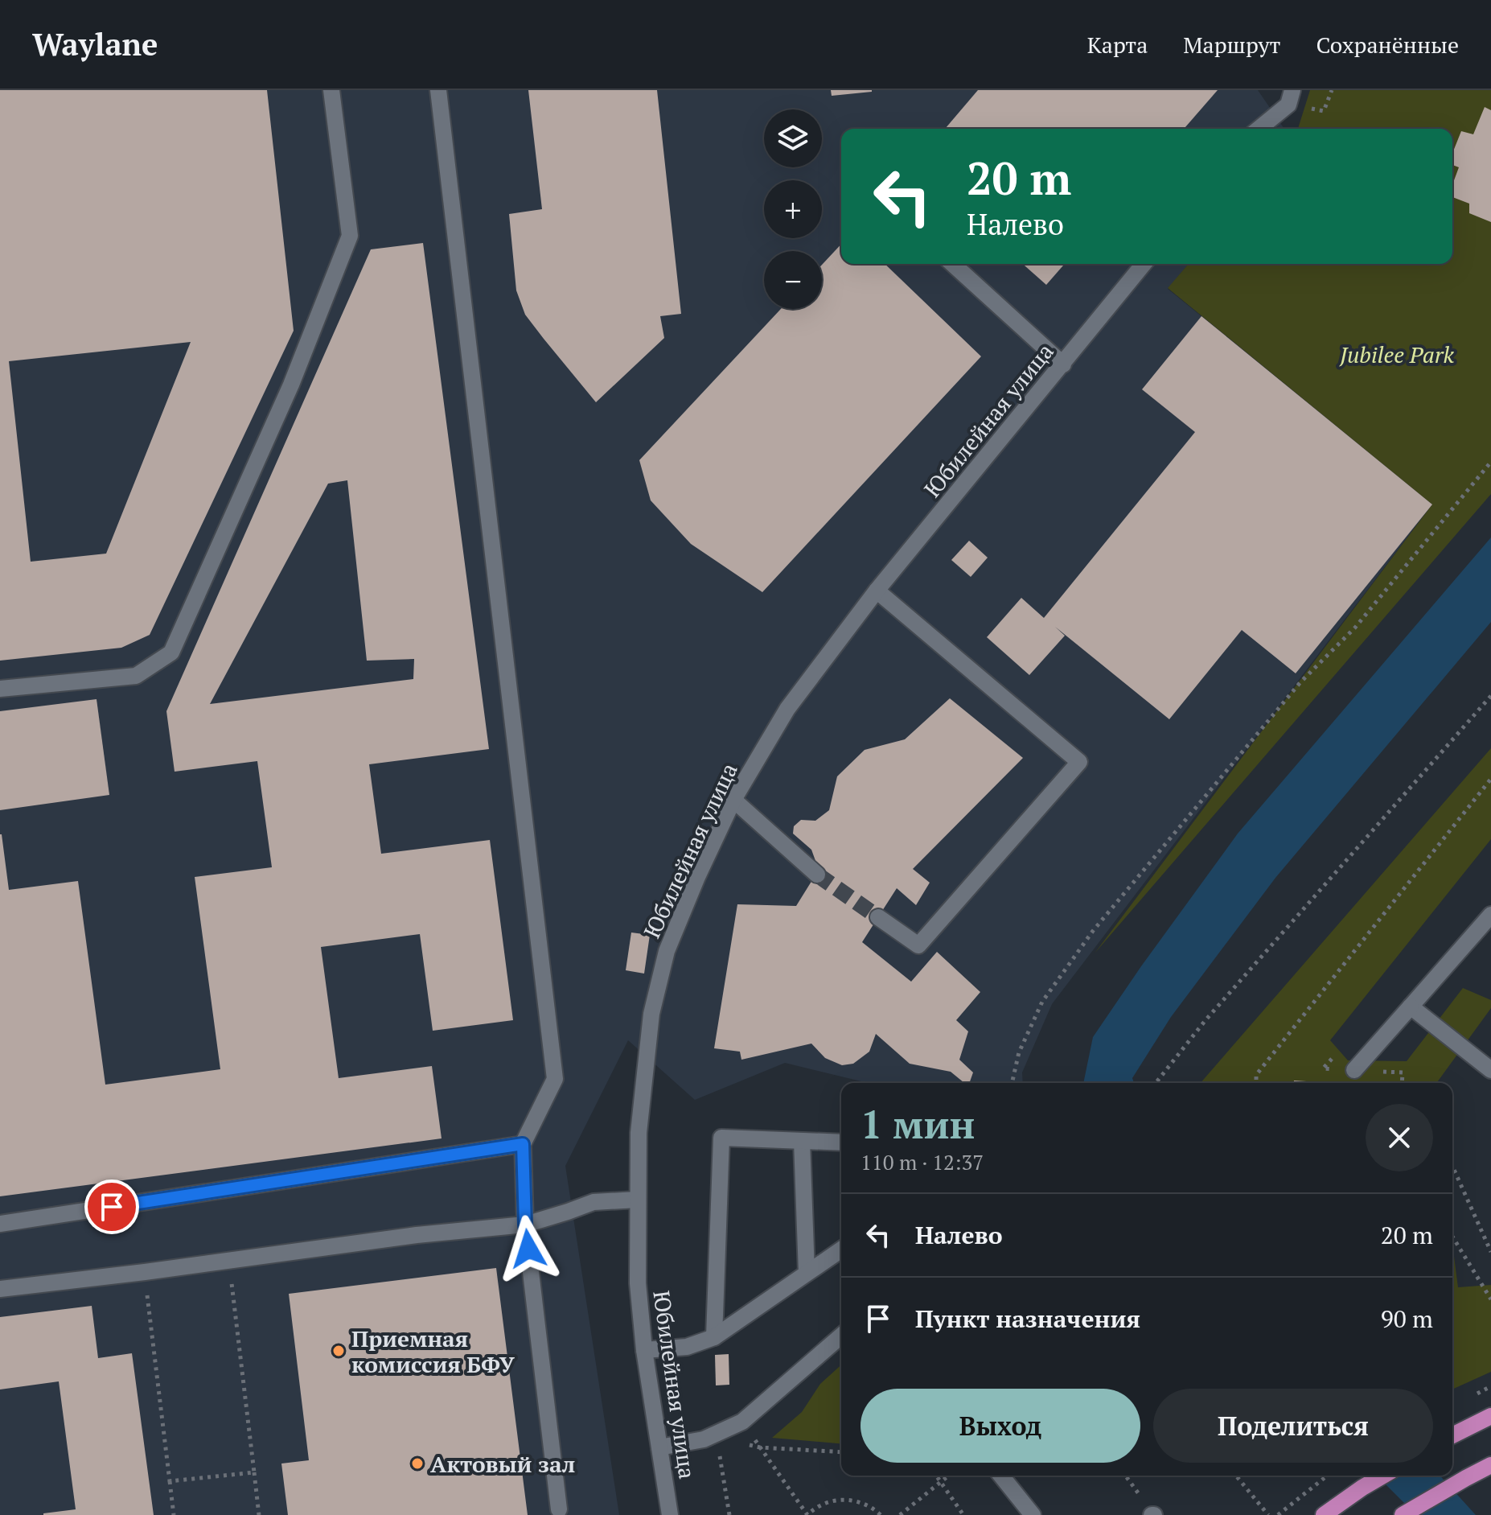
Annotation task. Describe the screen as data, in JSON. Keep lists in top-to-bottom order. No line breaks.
{"streets":{"street":["Юбилейная улица"]},"parks":["Jubilee Park"],"places":["Приемная комиссия БФУ","Актовый зал"],"page":{"header":"Waylane","nav":["Карта","Маршрут","Сохранённые"],"map_buttons":["+","−"],"turn":["20 m","Налево"],"heading":["1 мин","110 m · 12:37"],"list":[{"name":"Налево","value":"20 m"},{"name":"Пункт назначения","value":"90 m"}],"buttons":["Выход","Поделиться"]}}
